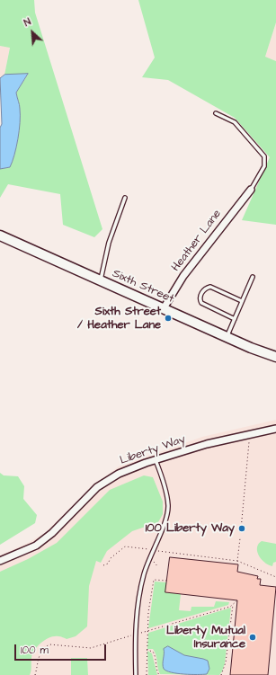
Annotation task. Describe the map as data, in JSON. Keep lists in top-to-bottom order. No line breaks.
{"streets":{"main road":["Sixth Street"],"street":["Heather Lane","Liberty Way"]},"crossings":[["Heather Lane","Sixth Street"]],"places":["Sixth Street / Heather Lane","100 Liberty Way","Liberty Mutual Insurance"],"scale_bar":"100 m","north":"top left"}
